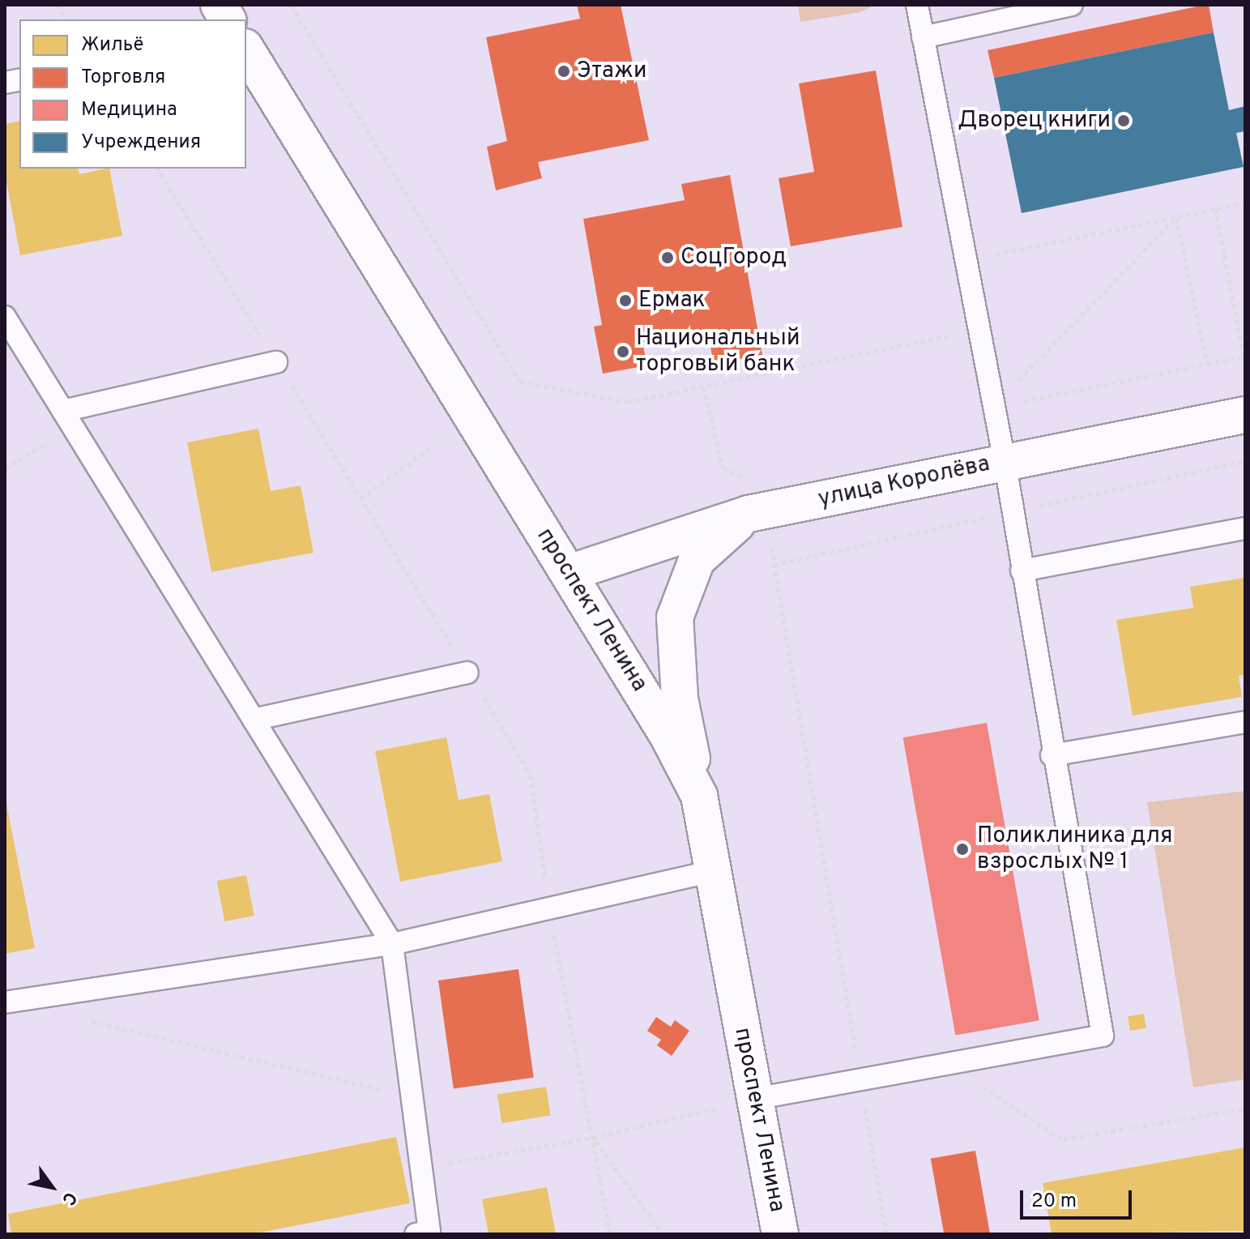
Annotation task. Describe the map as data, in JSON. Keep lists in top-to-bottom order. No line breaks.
{"streets":{"main road":["улица Королёва","проспект Ленина"]},"crossings":[["улица Королёва","проспект Ленина"]],"places":["Этажи","Дворец книги","СоцГород","Ермак","Национальный торговый банк","Поликлиника для взрослых № 1"],"legend":["Жильё","Торговля","Медицина","Учреждения"],"scale_bar":"20 m","north":"bottom right"}
